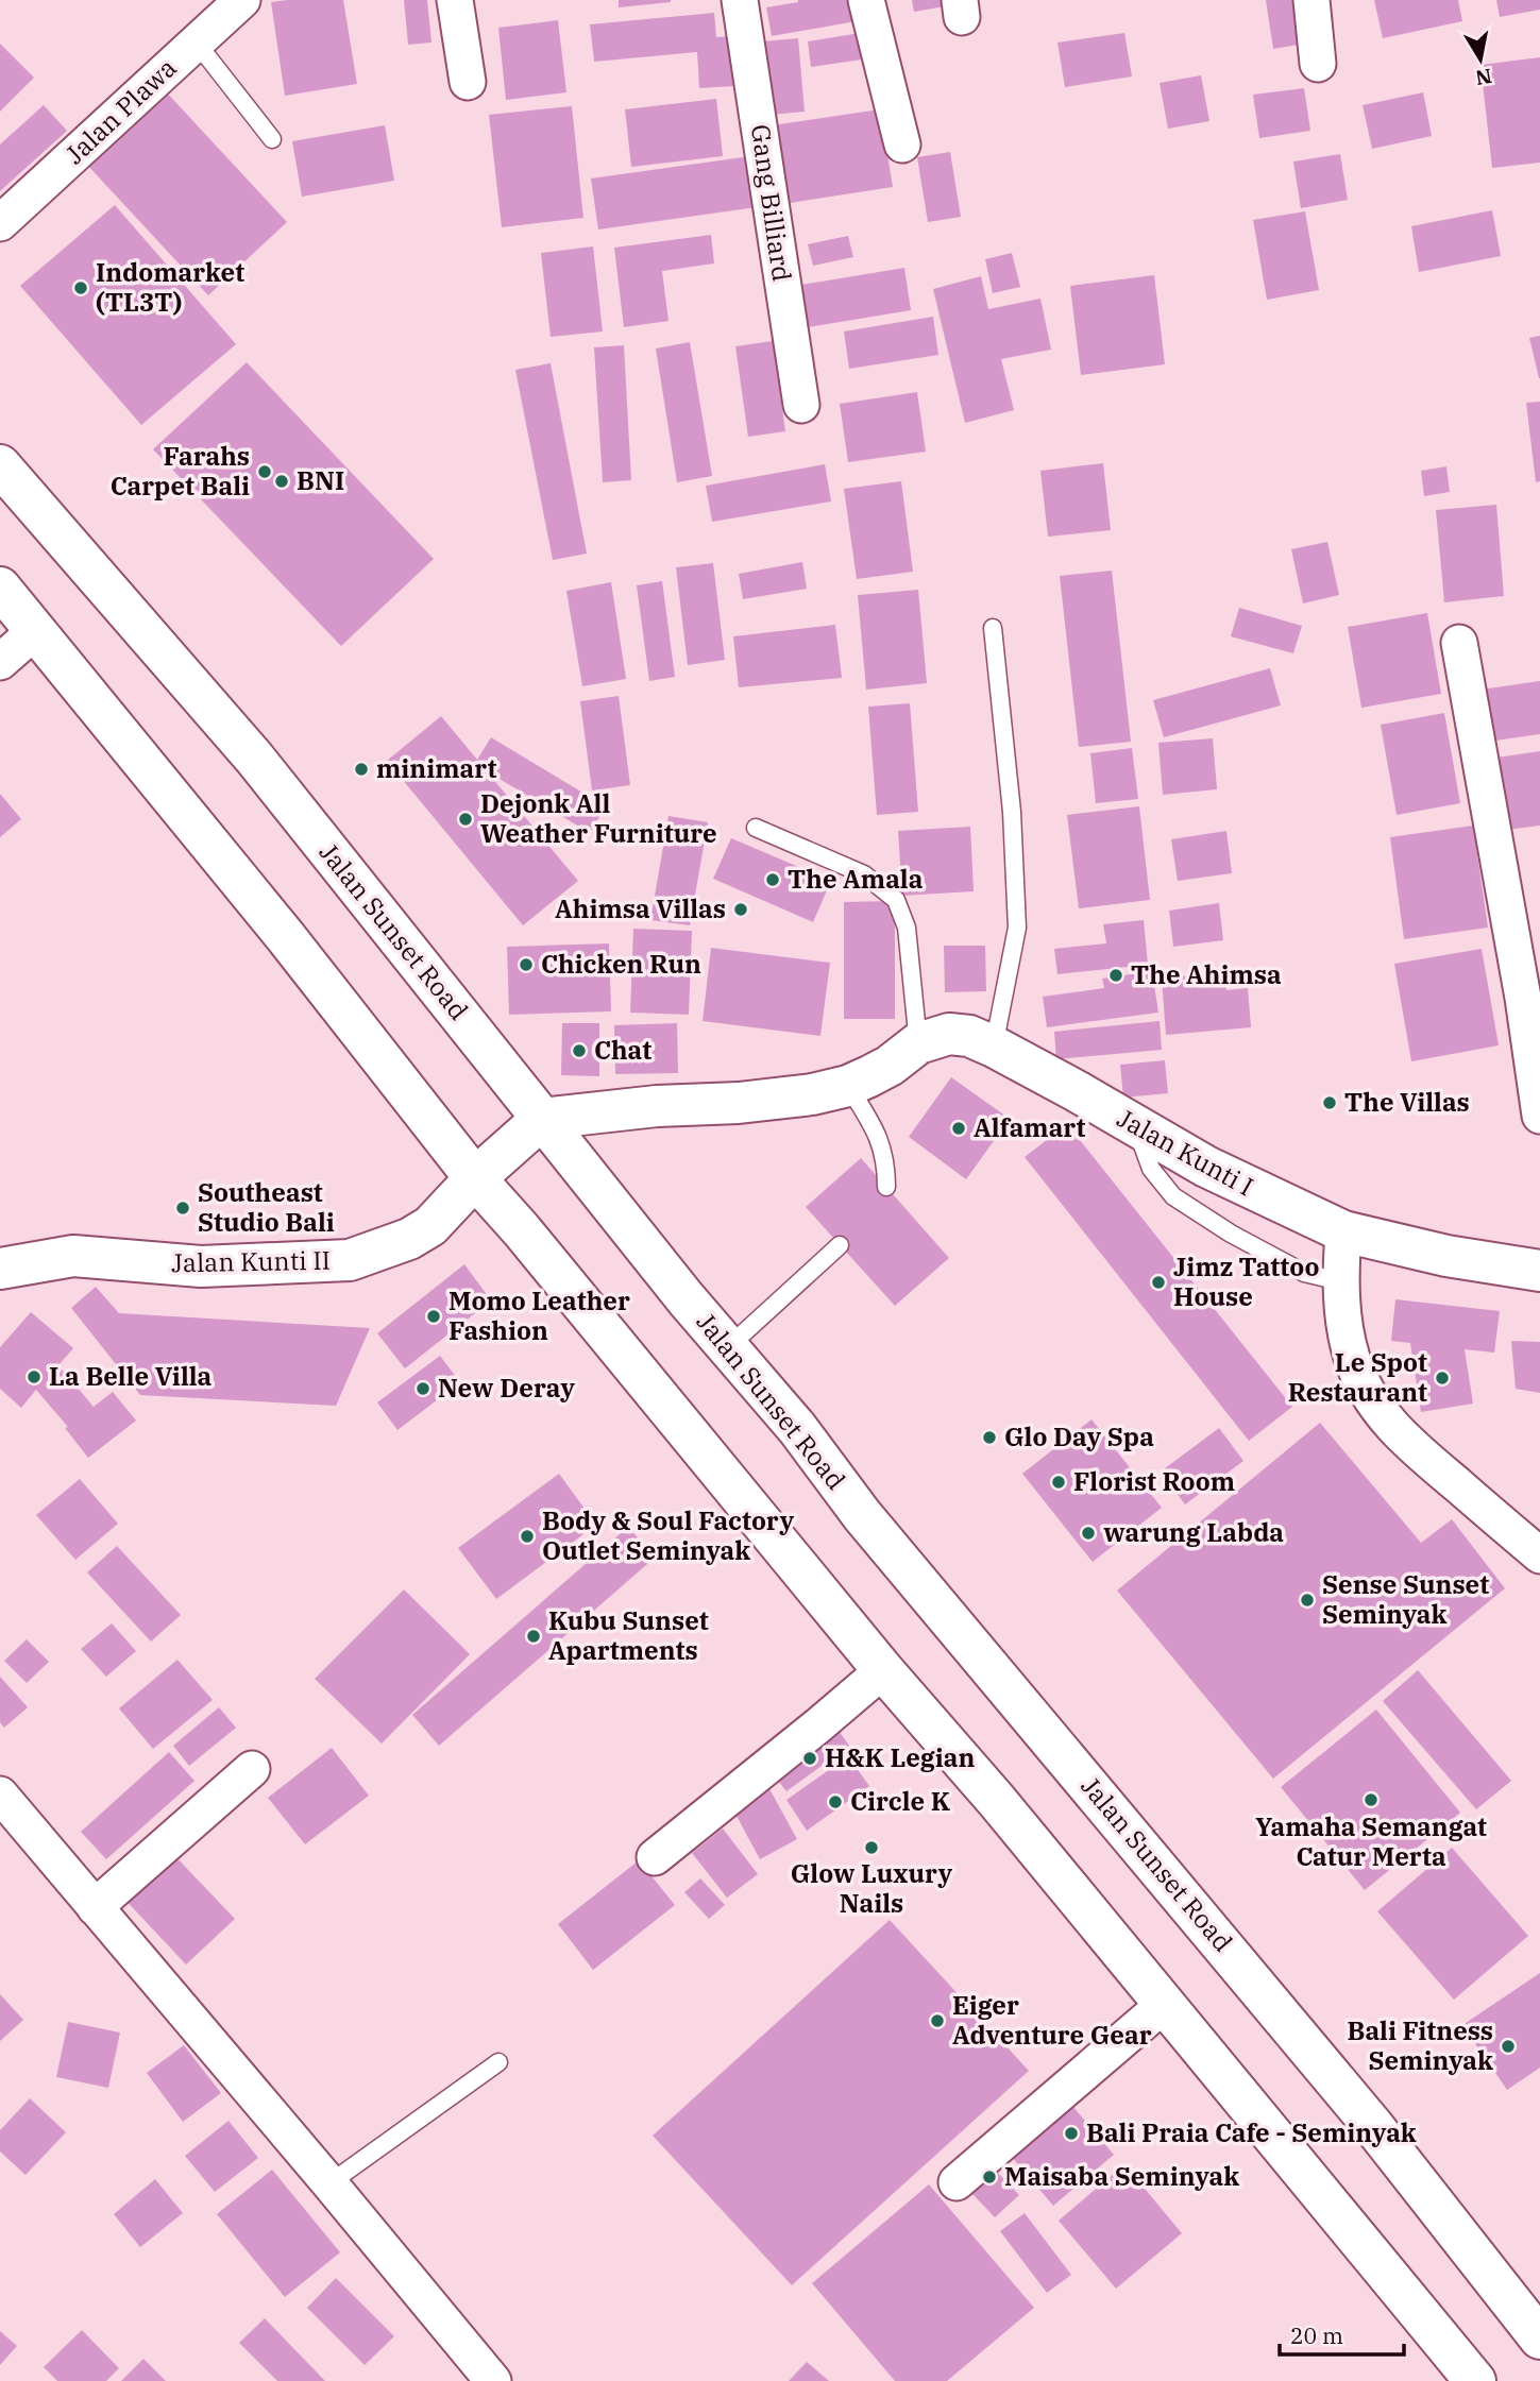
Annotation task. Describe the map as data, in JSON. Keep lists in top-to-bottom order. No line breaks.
{"streets":{"main road":["Jalan Sunset Road","Jalan Kunti I","Jalan Kunti II"],"street":["Jalan Plawa","Gang Billiard"]},"crossings":[["Jalan Sunset Road","Jalan Kunti I"]],"places":["Indomarket (TL3T)","Farahs Carpet Bali","BNI","minimart","Dejonk All Weather Furniture","The Amala","Ahimsa Villas","Chicken Run","The Ahimsa","Chat","The Villas","Alfamart","Southeast Studio Bali","Jimz Tattoo House","Momo Leather Fashion","La Belle Villa","Le Spot Restaurant","New Deray","Glo Day Spa","Florist Room","warung Labda","Body & Soul Factory Outlet Seminyak","Sense Sunset Seminyak","Kubu Sunset Apartments","H&K Legian","Yamaha Semangat Catur Merta","Circle K","Glow Luxury Nails","Eiger Adventure Gear","Bali Fitness Seminyak","Bali Praia Cafe - Seminyak","Maisaba Seminyak"],"scale_bar":"20 m","north":"bottom"}
